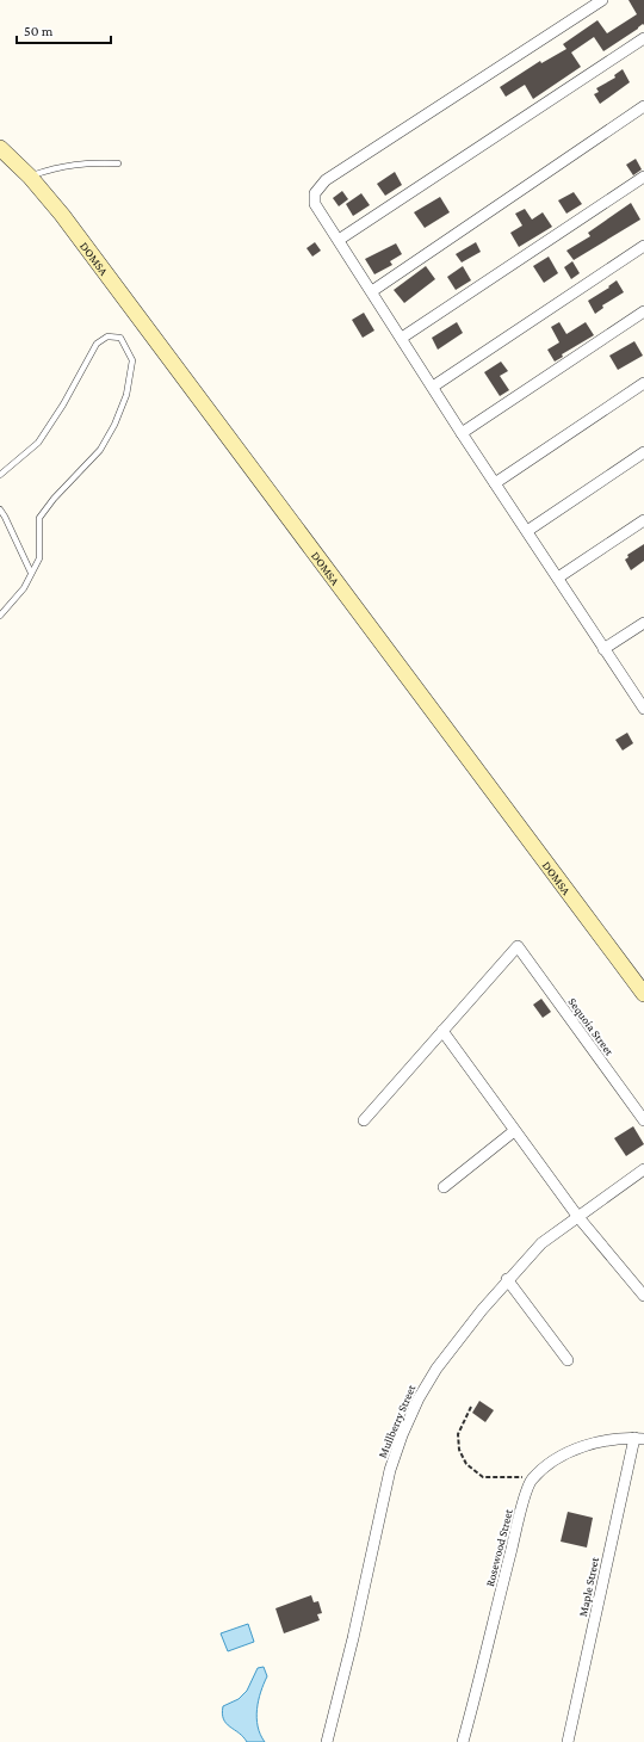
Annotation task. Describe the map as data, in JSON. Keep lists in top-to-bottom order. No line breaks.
{"streets":{"main road":["DOMSA"],"street":["Sequoia Street","Mullberry Street","Rosewood Street","Maple Street"]},"scale_bar":"50 m"}
